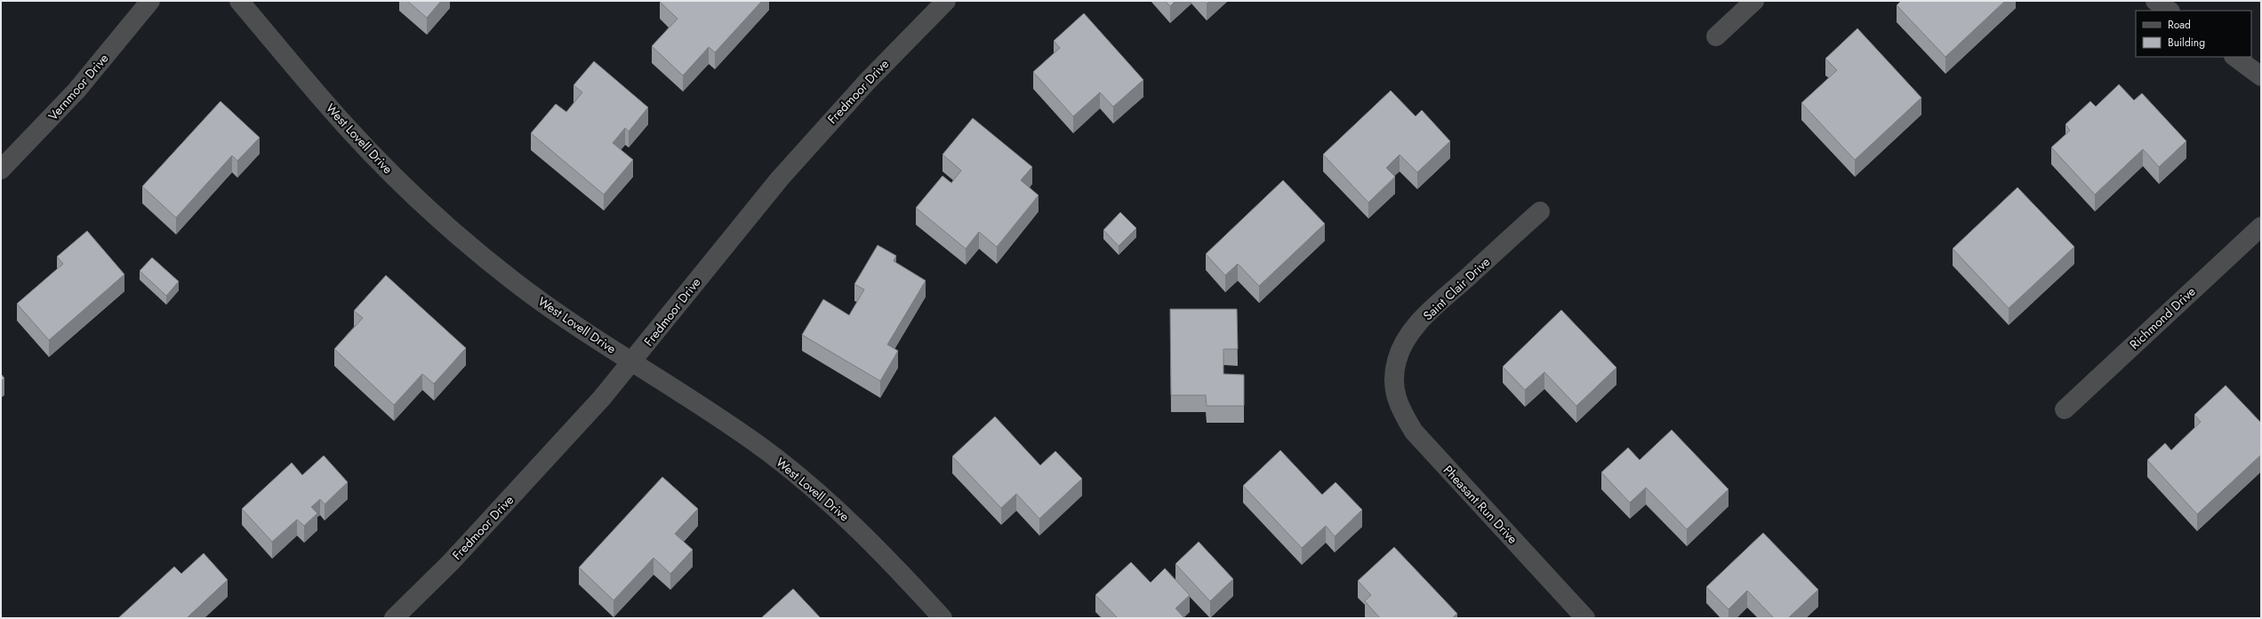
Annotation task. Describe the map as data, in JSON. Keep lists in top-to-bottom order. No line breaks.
{"streets":{"street":["Vernmoor Drive","Fredmoor Drive","West Lovell Drive","Saint Clair Drive","Richmond Drive","Pheasant Run Drive"]},"crossings":[["Fredmoor Drive","West Lovell Drive"],["Saint Clair Drive","Pheasant Run Drive"]],"legend":["Road","Building"]}
